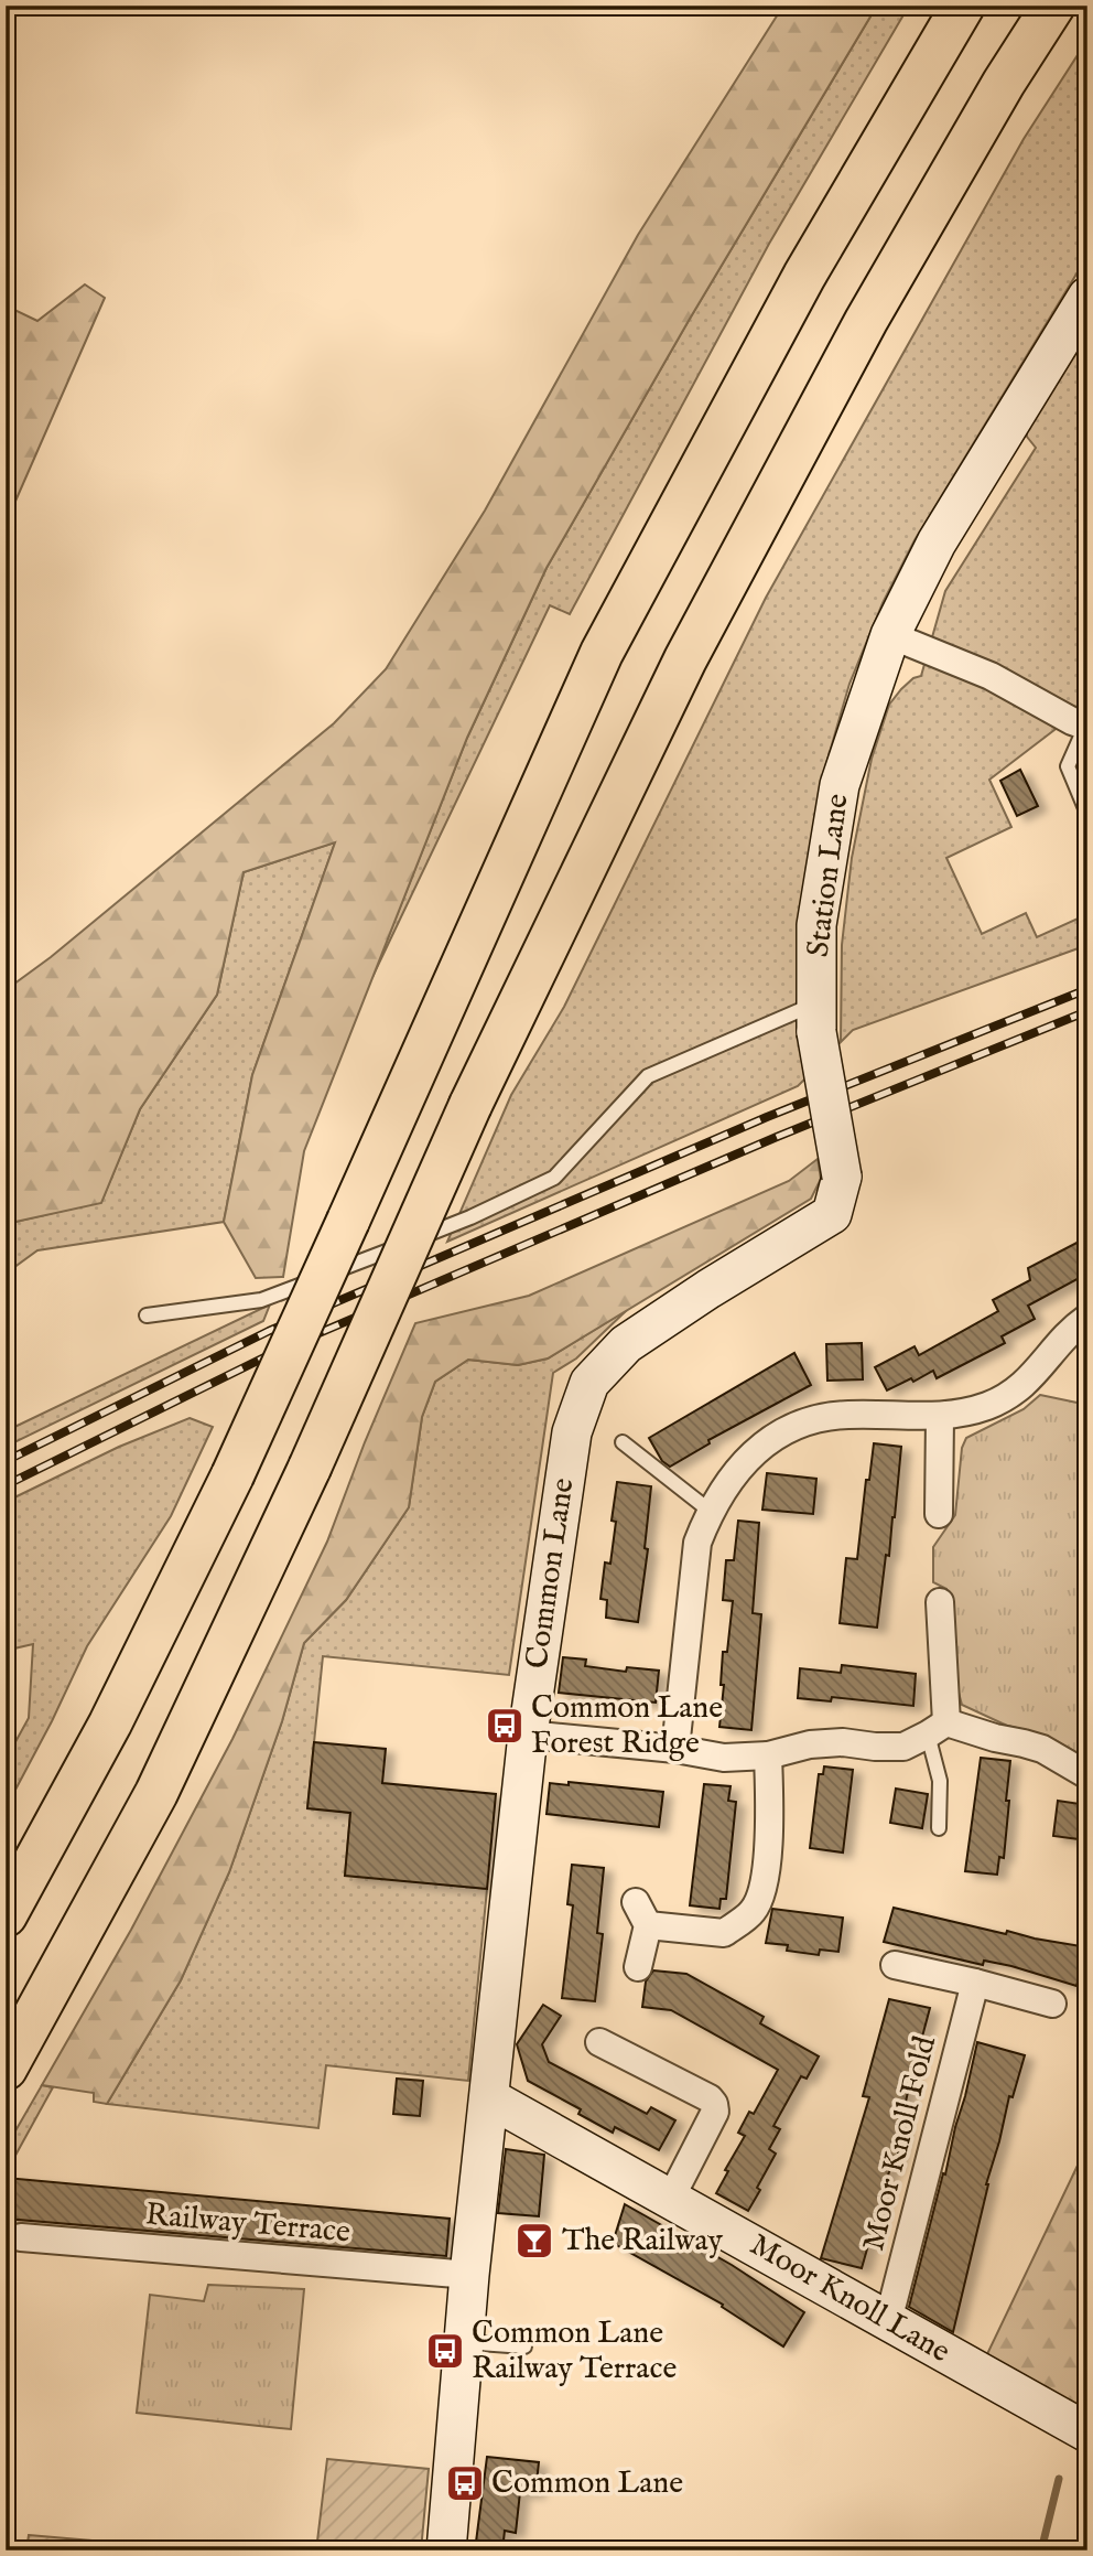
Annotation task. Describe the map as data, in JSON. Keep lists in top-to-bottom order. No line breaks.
{"streets":{"street":["Station Lane","Common Lane","Moor Knoll Fold","Railway Terrace","Moor Knoll Lane"]},"crossings":[["Station Lane","Common Lane"],["Common Lane","Railway Terrace"],["Common Lane","Moor Knoll Lane"],["Moor Knoll Fold","Moor Knoll Lane"]],"places":{"bus stop":["Common Lane Forest Ridge","Common Lane Railway Terrace","Common Lane"],"bar":["The Railway"]}}
